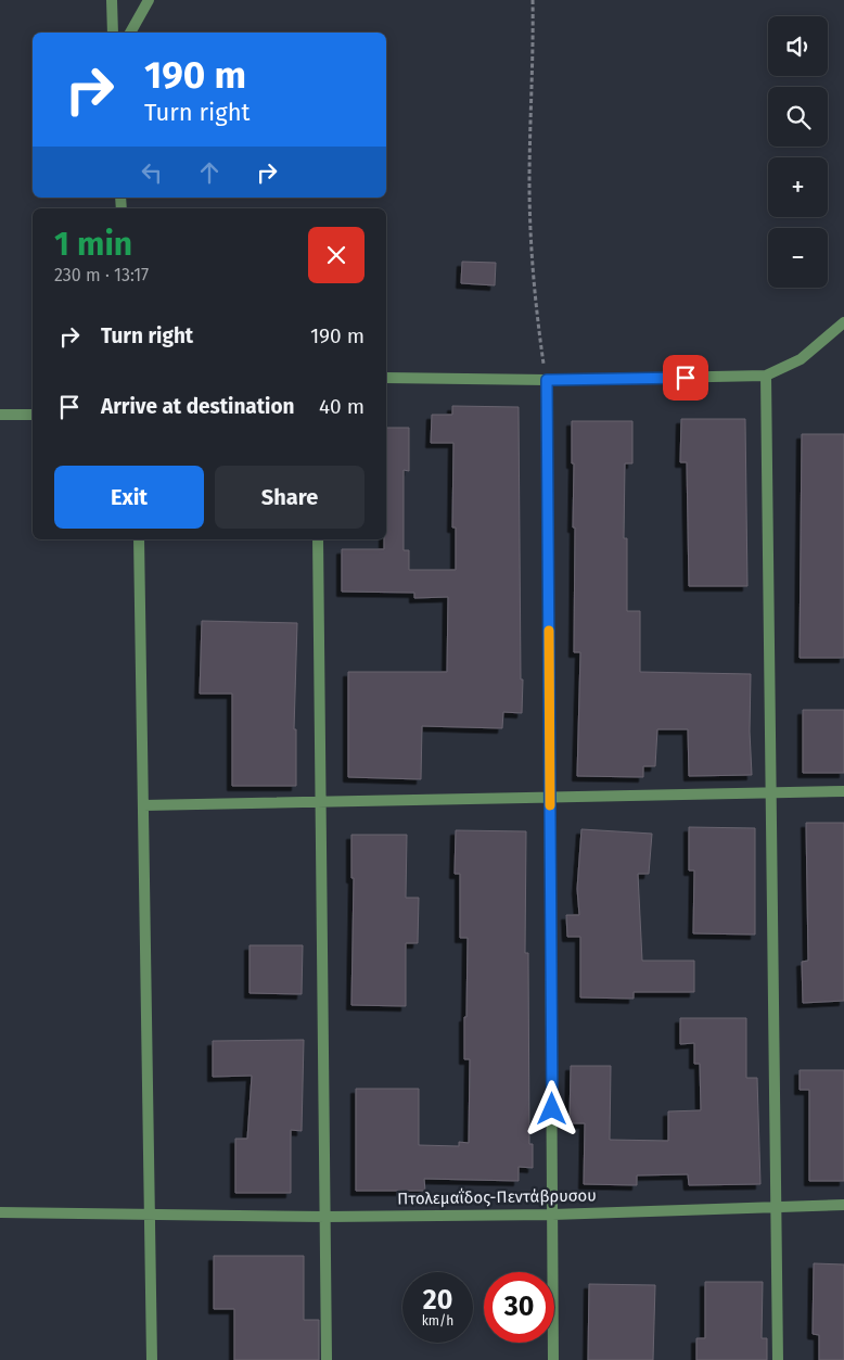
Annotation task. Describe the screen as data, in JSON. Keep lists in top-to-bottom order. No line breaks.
{"streets":{"street":["Πτολεμαΐδος-Πεντάβρυσου"]},"page":{"map_buttons":["+","−"],"turn":["190 m","Turn right"],"heading":["1 min","230 m · 13:17"],"list":[{"name":"Turn right","value":"190 m"},{"name":"Arrive at destination","value":"40 m"}],"buttons":["Exit","Share"],"speed":"20 km/h","limit":"30"}}
